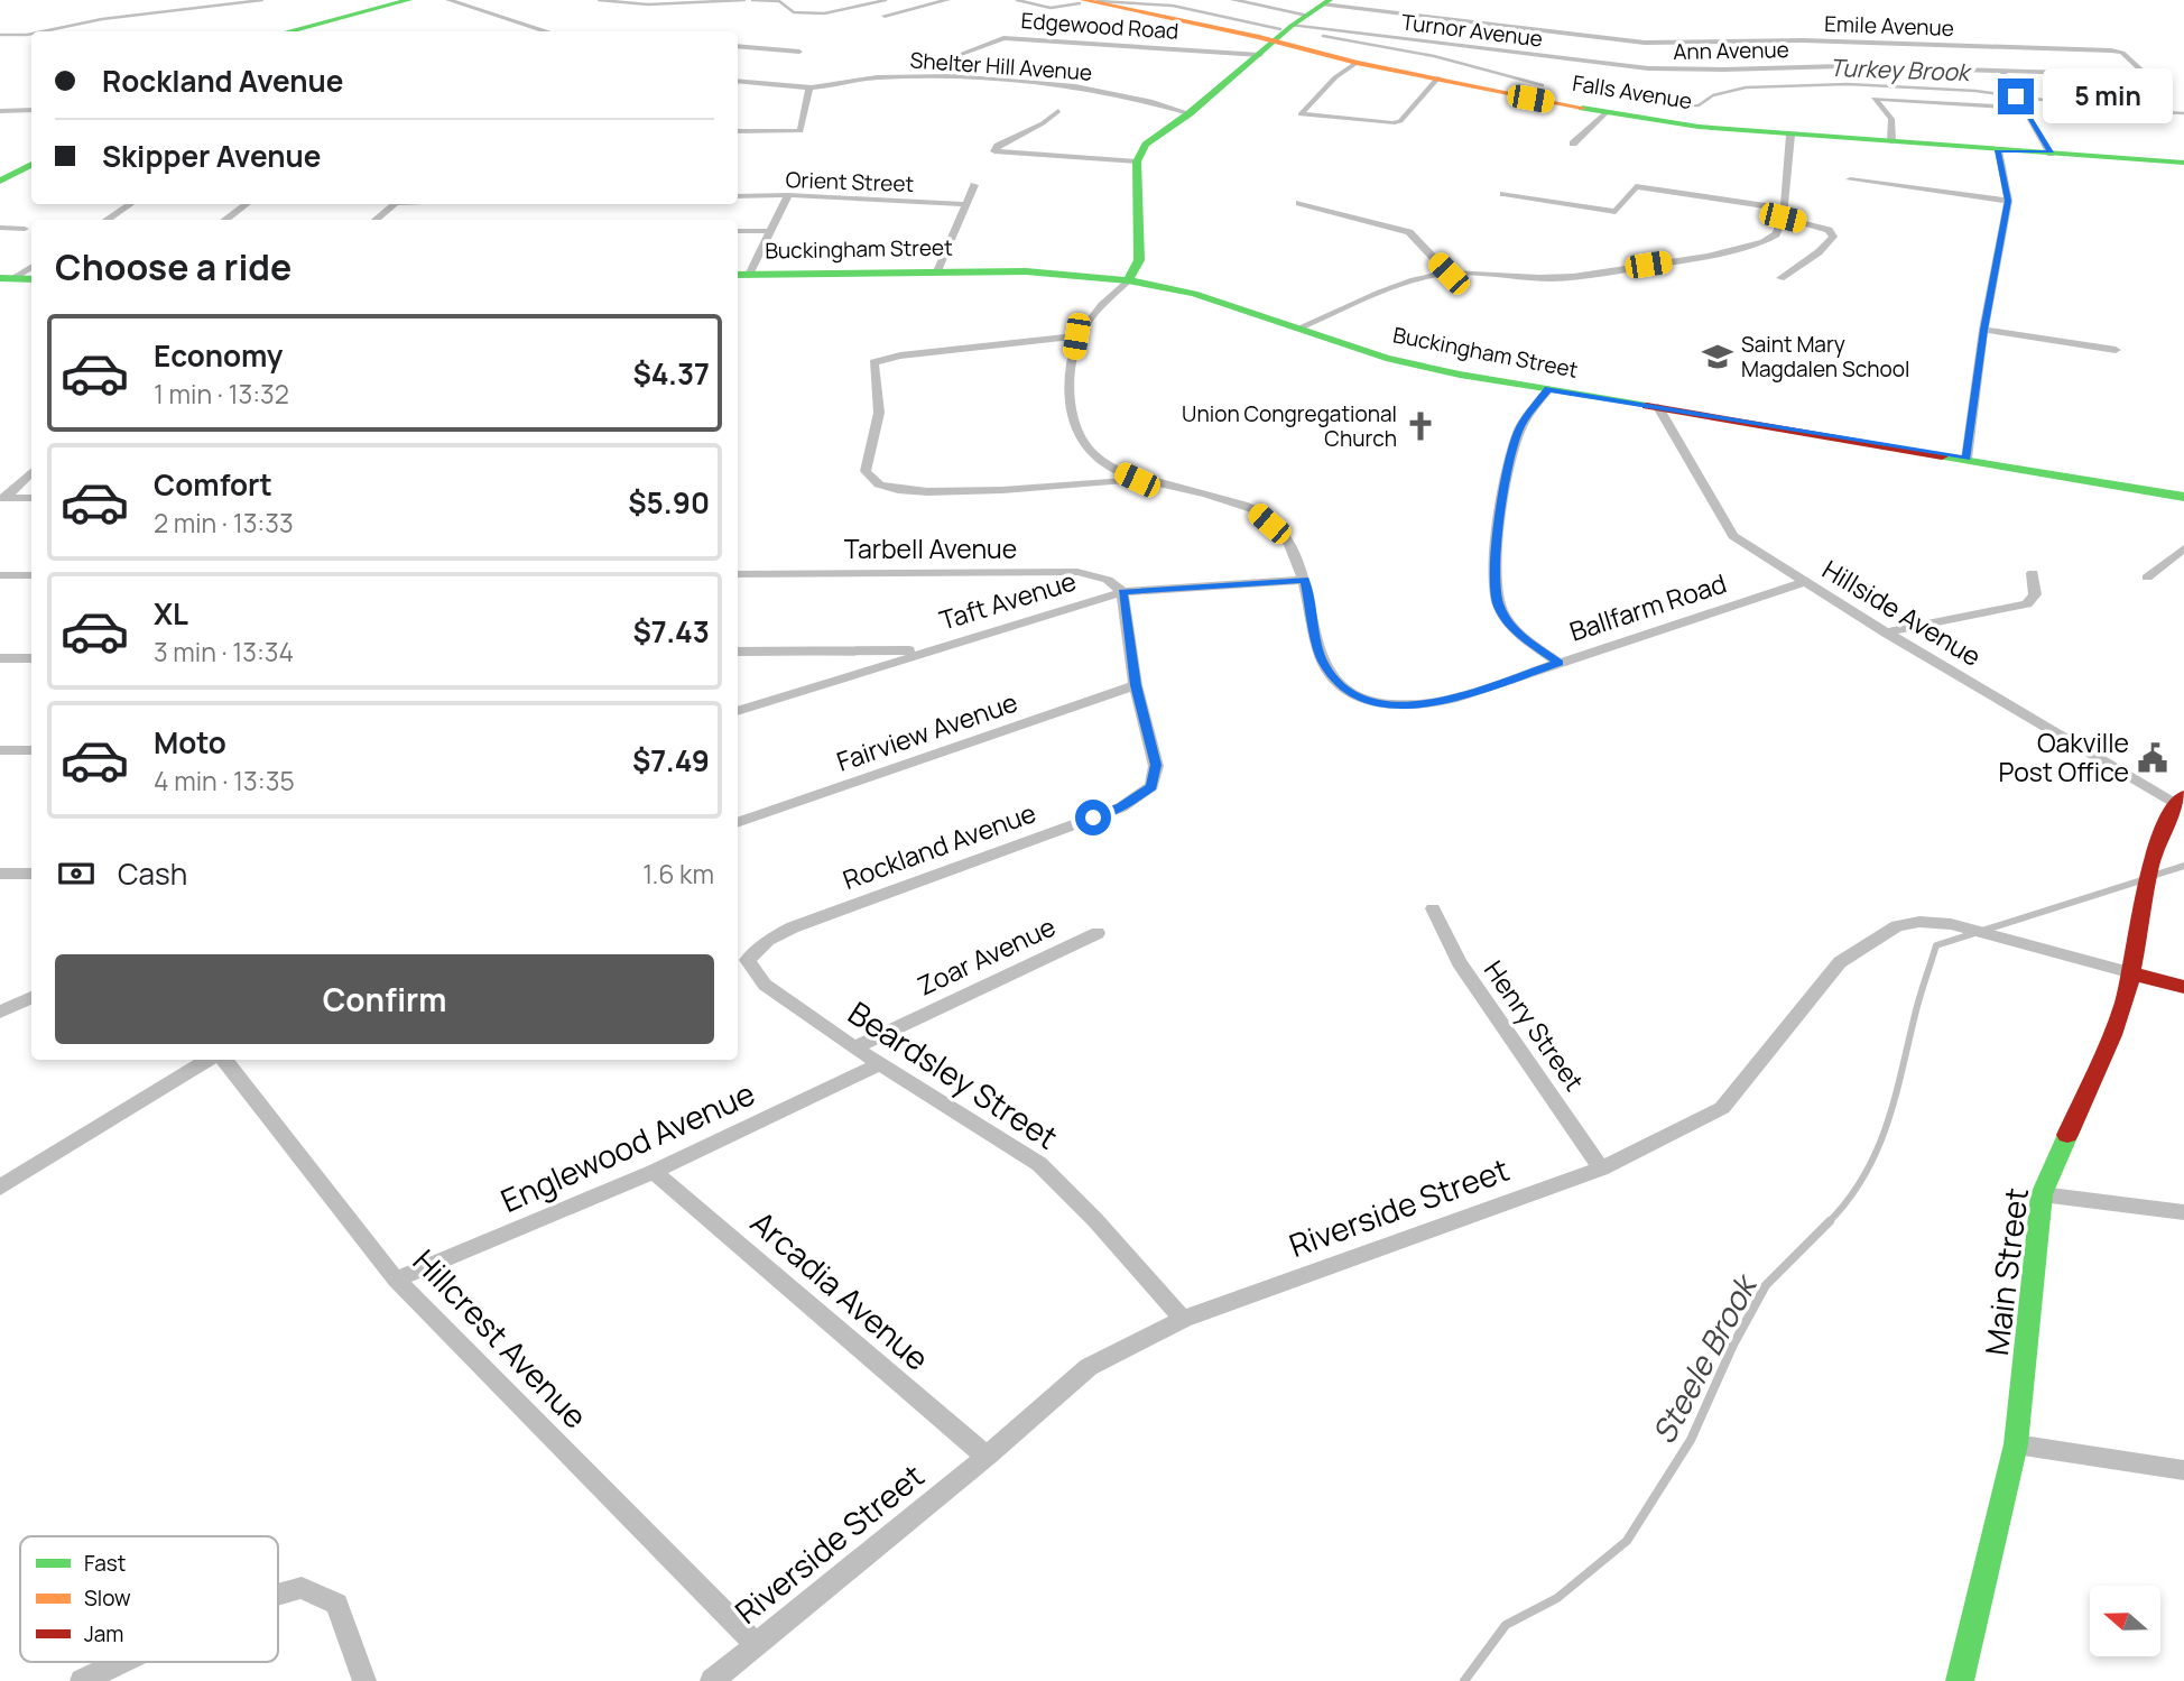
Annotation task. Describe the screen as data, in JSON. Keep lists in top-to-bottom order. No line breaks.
{"streets":{"main road":["Falls Avenue","Buckingham Street","Main Street"],"street":["Edgewood Road","Emile Avenue","Turnor Avenue","Ann Avenue","Shelter Hill Avenue","Orient Street","Tarbell Avenue","Taft Avenue","Ballfarm Road","Hillside Avenue","Fairview Avenue","Rockland Avenue","Zoar Avenue","Henry Street","Beardsley Street","Englewood Avenue","Riverside Street","Arcadia Avenue","Hillcrest Avenue"]},"crossings":[["Edgewood Road","Falls Avenue"],["Emile Avenue","Ann Avenue"],["Turnor Avenue","Ann Avenue"],["Buckingham Street","Hillside Avenue"],["Tarbell Avenue","Taft Avenue"],["Taft Avenue","Ballfarm Road"],["Ballfarm Road","Hillside Avenue"],["Hillside Avenue","Main Street"],["Fairview Avenue","Rockland Avenue"],["Rockland Avenue","Beardsley Street"],["Zoar Avenue","Beardsley Street"],["Henry Street","Riverside Street"],["Beardsley Street","Englewood Avenue"],["Beardsley Street","Riverside Street"],["Englewood Avenue","Arcadia Avenue"],["Englewood Avenue","Hillcrest Avenue"],["Riverside Street","Main Street"],["Riverside Street","Arcadia Avenue"],["Riverside Street","Hillcrest Avenue"]],"water":["Turkey Brook","Steele Brook"],"places":{"school or university":["Saint Mary Magdalen School"],"church":["Union Congregational Church"],"public building":["Oakville Post Office"]},"legend":["Fast","Slow","Jam"],"north":"left","page":{"banner":["Rockland Avenue","Skipper Avenue"],"bubble":"5 min","heading":"Choose a ride","list":[{"name":"Economy","note":"1 min · 13:32","value":"$4.37"},{"name":"Comfort","note":"2 min · 13:33","value":"$5.90"},{"name":"XL","note":"3 min · 13:34","value":"$7.43"},{"name":"Moto","note":"4 min · 13:35","value":"$7.49"}],"pay":["Cash","1.6 km"],"buttons":"Confirm"}}
